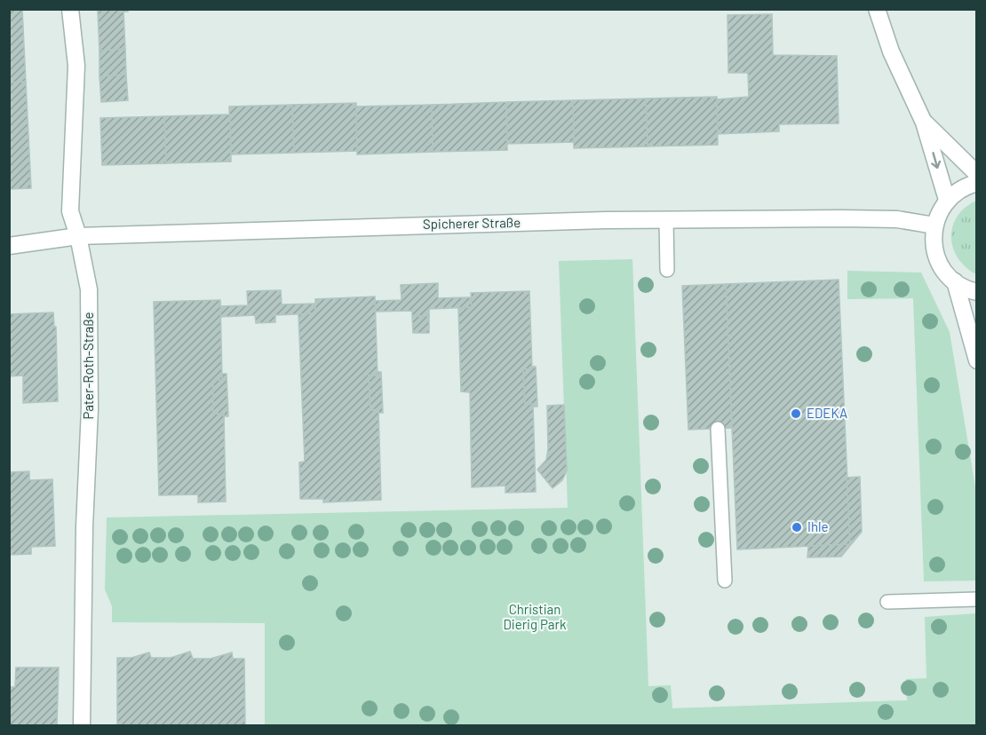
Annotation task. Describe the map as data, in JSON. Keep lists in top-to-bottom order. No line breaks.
{"streets":{"street":["Spicherer Straße","Pater-Roth-Straße"]},"crossings":[["Spicherer Straße","Pater-Roth-Straße"]],"parks":["Christian Dierig Park"],"places":["EDEKA","Ihle"]}
